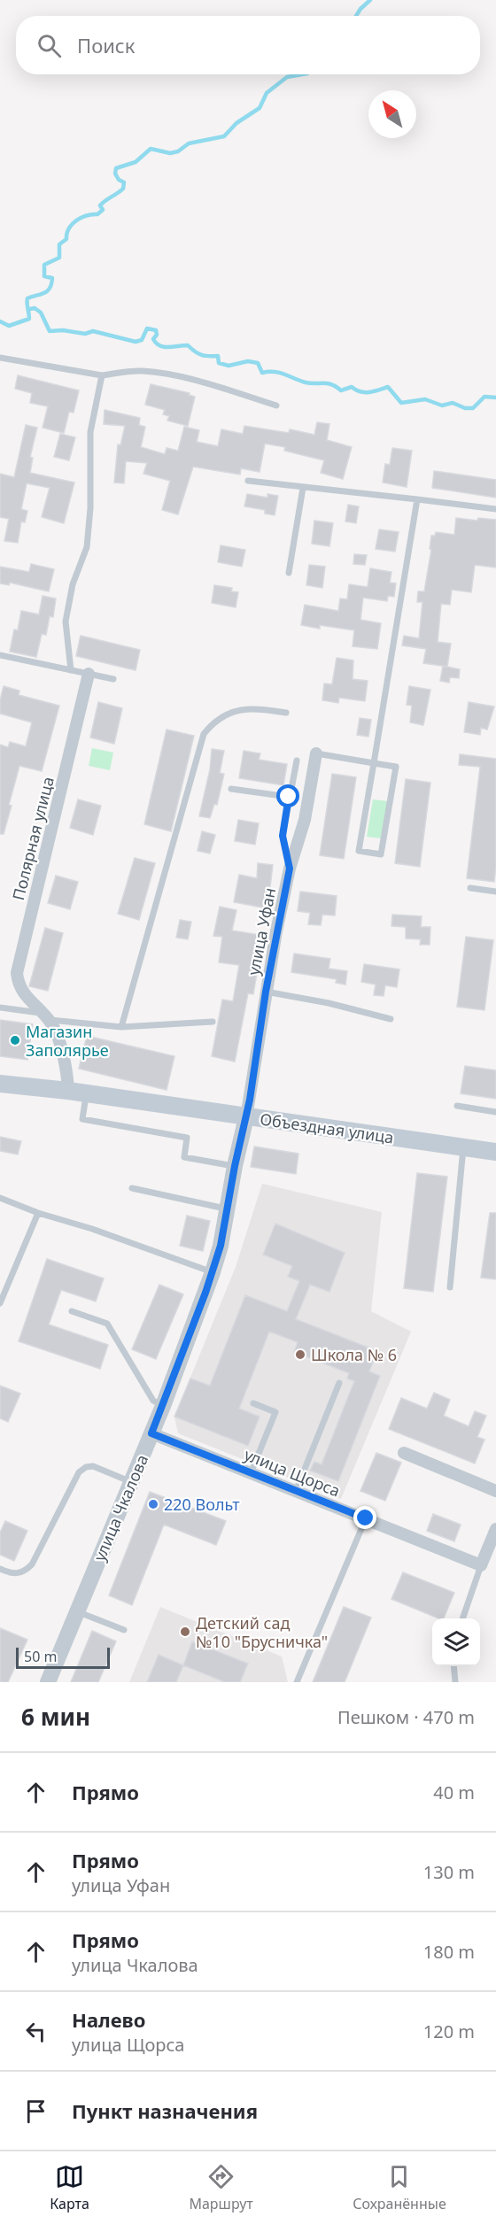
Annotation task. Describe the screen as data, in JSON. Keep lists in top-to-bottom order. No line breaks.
{"streets":{"main road":["Объездная улица"],"street":["Полярная улица","улица Уфан","улица Щорса","улица Чкалова"]},"crossings":[["Полярная улица","Объездная улица"],["улица Уфан","Объездная улица"],["улица Уфан","улица Чкалова"],["Объездная улица","улица Чкалова"],["улица Щорса","улица Чкалова"]],"places":["Магазин Заполярье","Школа № 6","220 Вольт","Детский сад №10 \"Брусничка\""],"scale_bar":"50 m","north":"top left","page":{"search":"Поиск","scale":"50 m","heading":["6 мин","Пешком · 470 m"],"list":[["Прямо","40 m"],["Прямо","улица Уфан","130 m"],["Прямо","улица Чкалова","180 m"],["Налево","улица Щорса","120 m"],"Пункт назначения"],"nav":["Карта","Маршрут","Сохранённые"]}}
